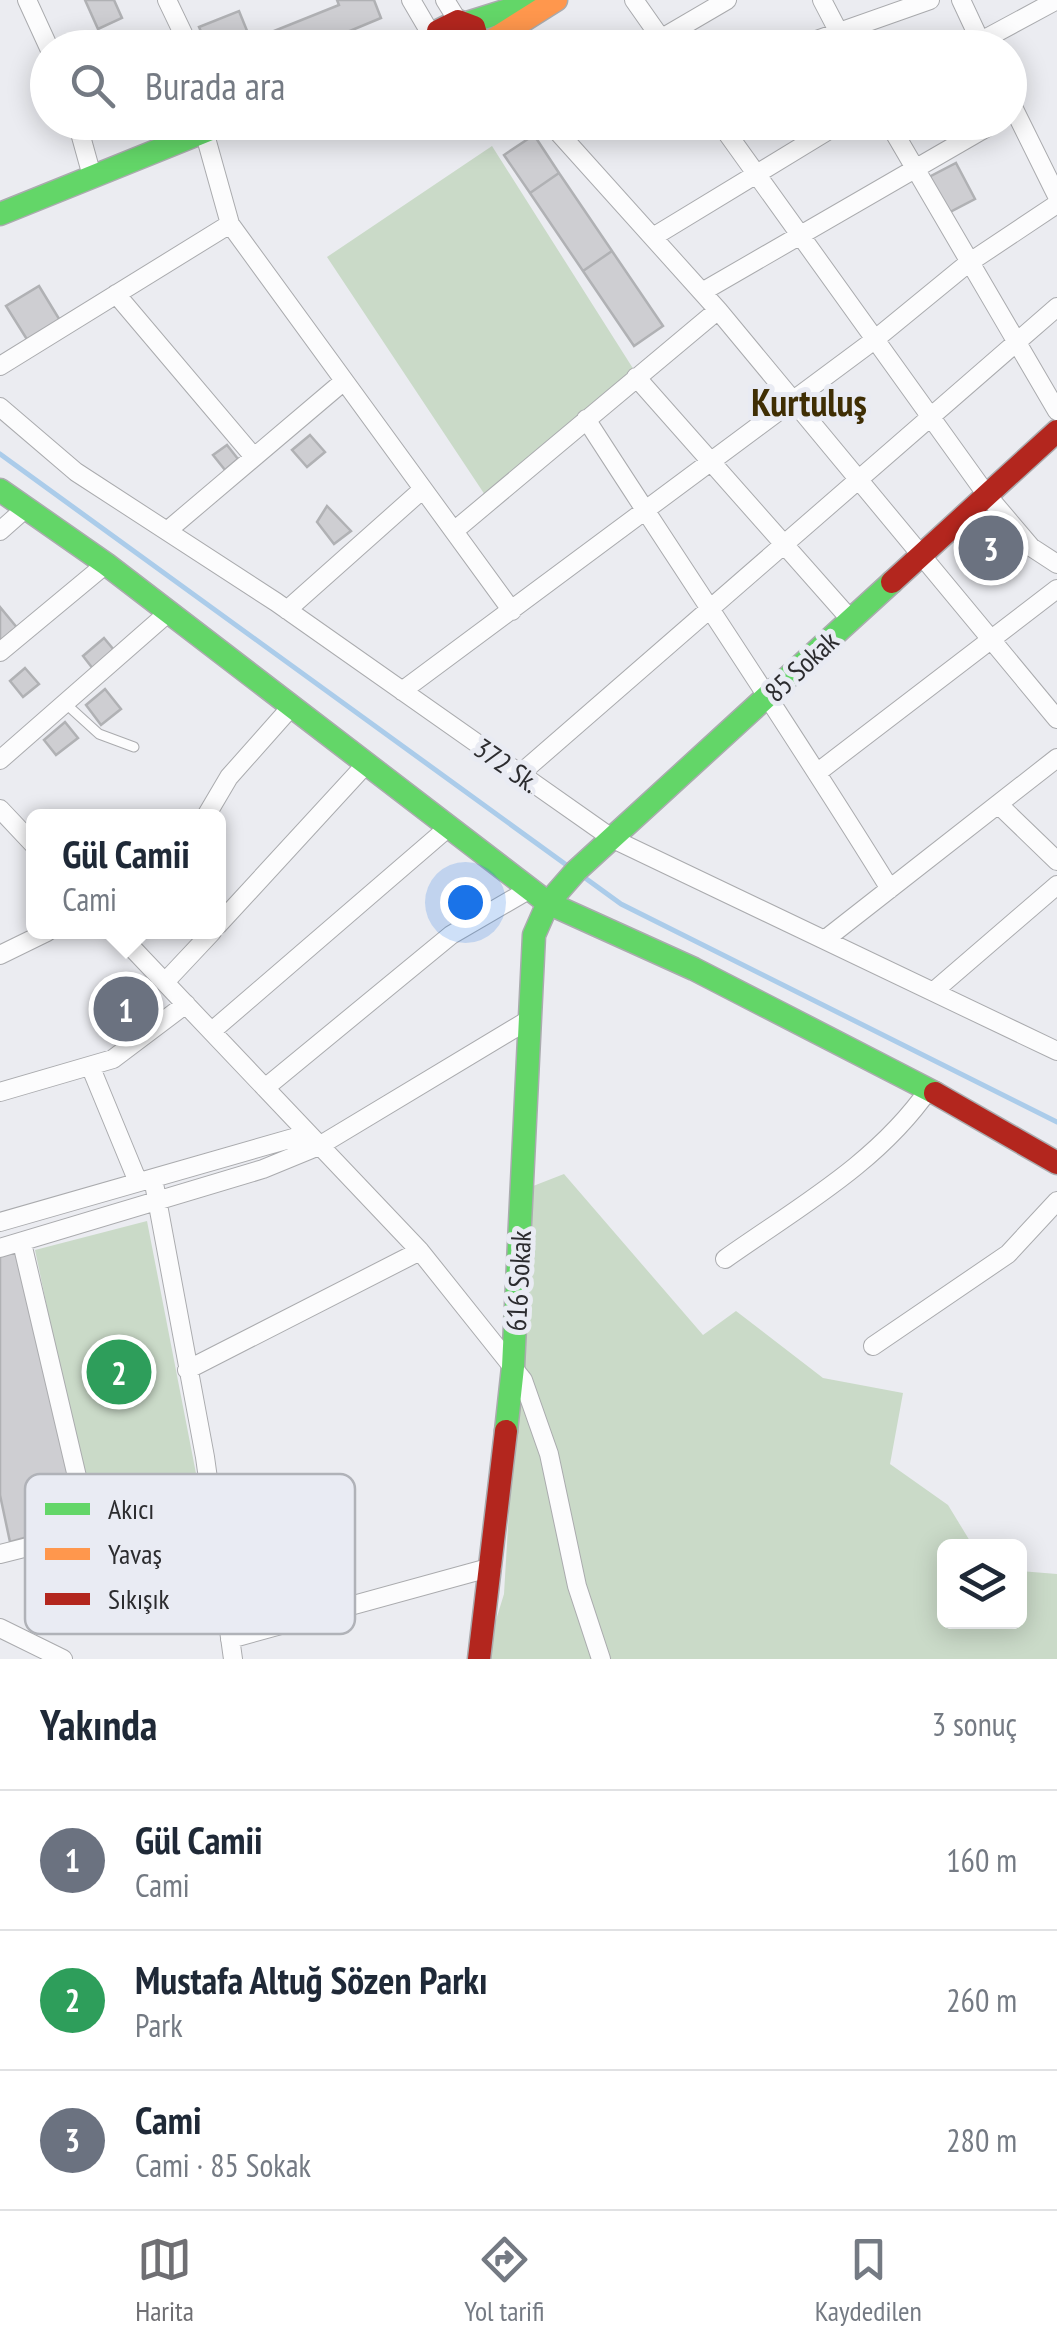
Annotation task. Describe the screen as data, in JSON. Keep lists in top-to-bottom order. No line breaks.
{"streets":{"street":["85 Sokak","372 Sk.","616 Sokak"]},"crossings":[["85 Sokak","372 Sk."],["85 Sokak","616 Sokak"]],"districts":["Kurtuluş"],"legend":["Akıcı","Yavaş","Sıkışık"],"page":{"search":"Burada ara","pins":["3","1","2"],"popup":["Gül Camii","Cami"],"heading":["Yakında","3 sonuç"],"list":[{"mark":"1","name":"Gül Camii","note":"Cami","value":"160 m"},{"mark":"2","name":"Mustafa Altuğ Sözen Parkı","note":"Park","value":"260 m"},{"mark":"3","name":"Cami","note":"Cami · 85 Sokak","value":"280 m"}],"nav":["Harita","Yol tarifi","Kaydedilen"]}}
